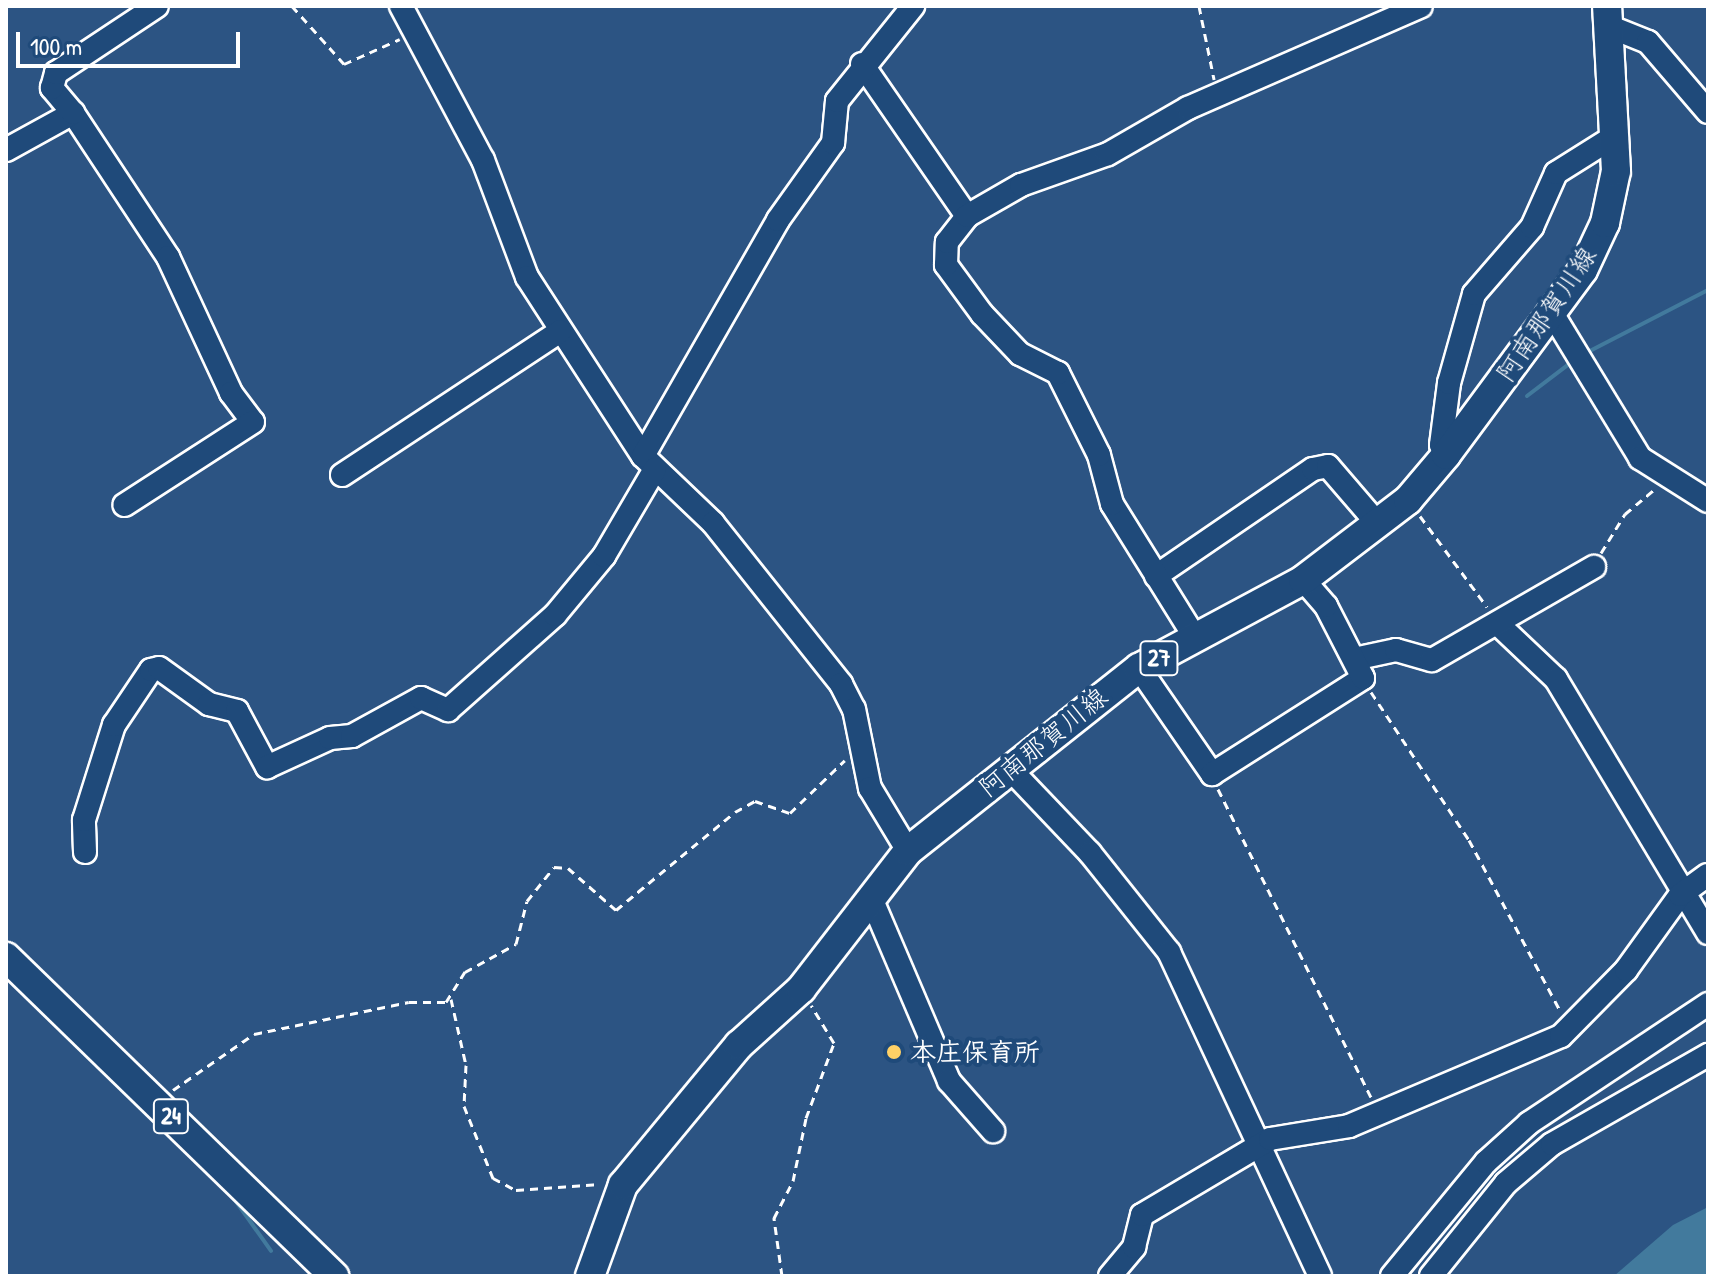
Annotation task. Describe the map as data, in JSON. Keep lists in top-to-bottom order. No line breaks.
{"streets":{"main road":["阿南那賀川線","27","24"]},"places":["本庄保育所"],"scale_bar":"100 m"}
